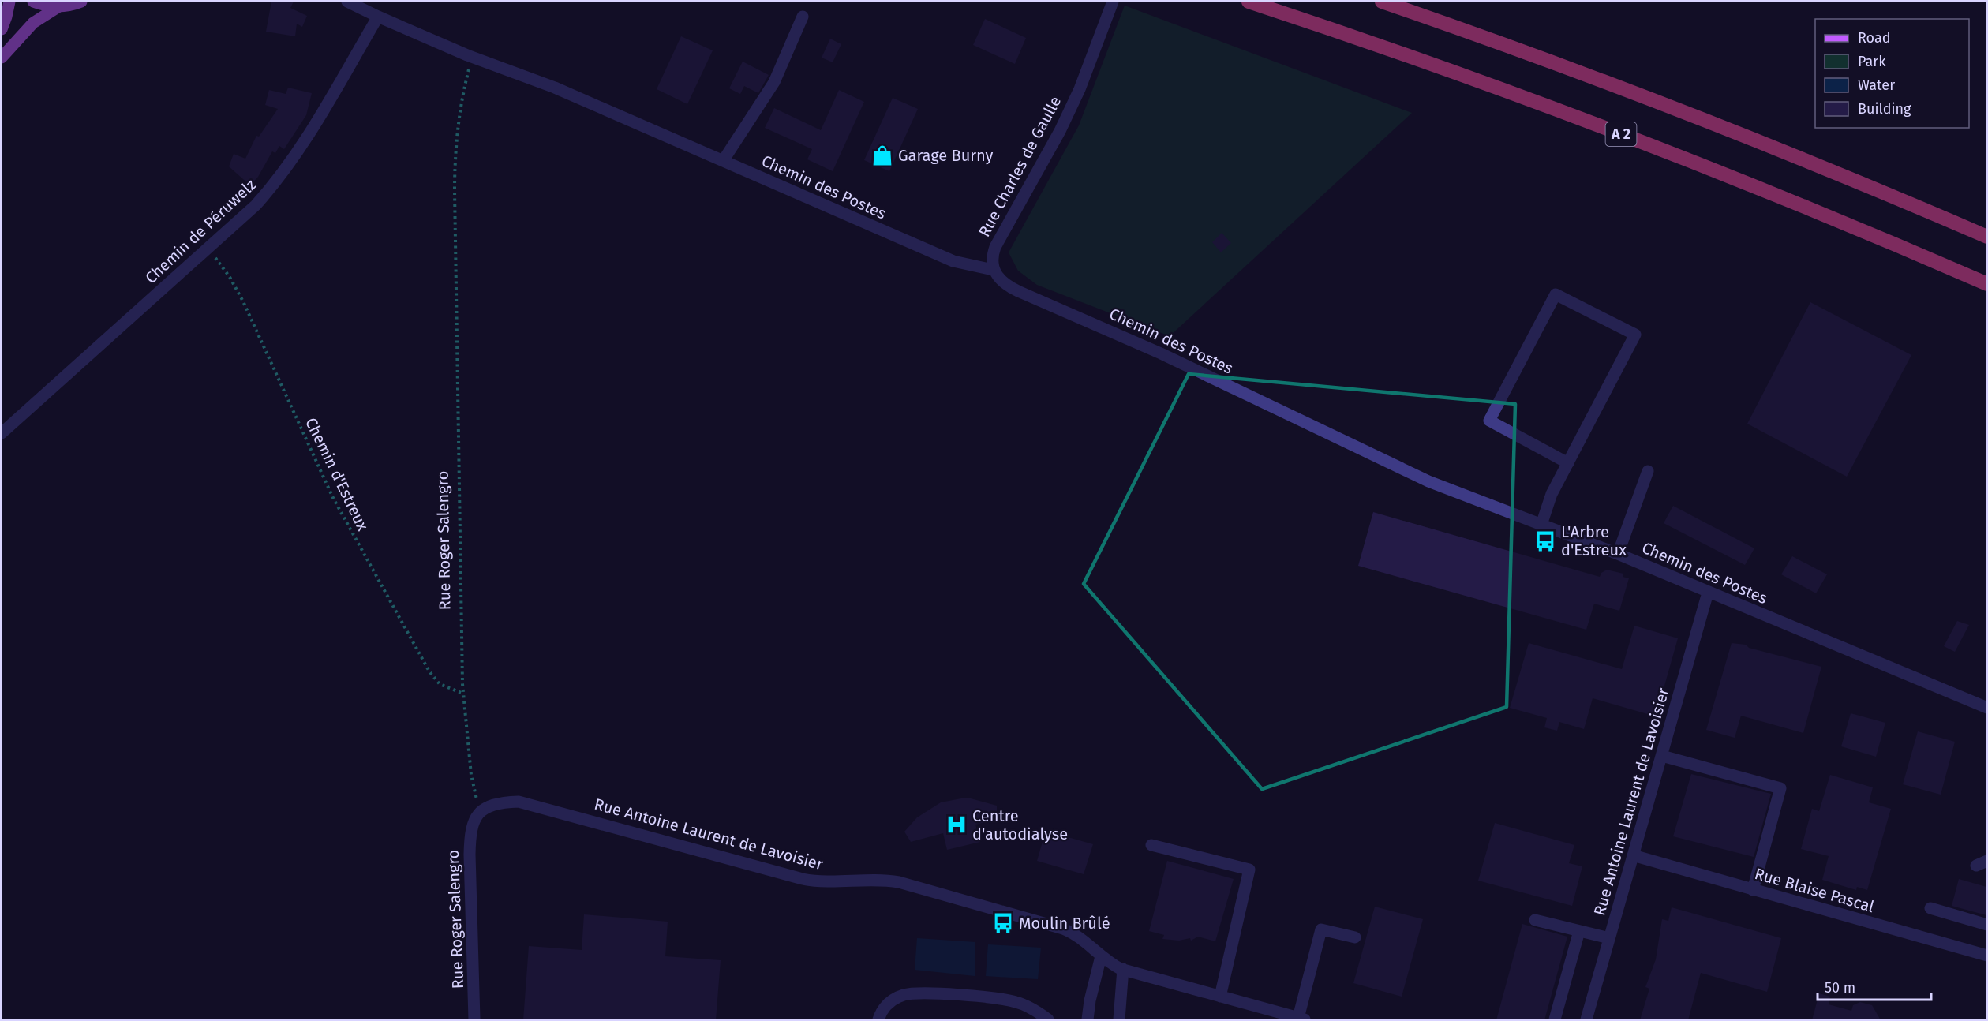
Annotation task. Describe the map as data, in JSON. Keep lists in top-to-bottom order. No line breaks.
{"streets":{"highway":["A 2"],"street":["Rue Charles de Gaulle","Chemin des Postes","Chemin de Péruwelz","Rue Roger Salengro","Rue Antoine Laurent de Lavoisier","Rue Blaise Pascal"],"path":["Chemin d'Estreux"]},"crossings":[["Rue Charles de Gaulle","Chemin des Postes"],["Chemin des Postes","Chemin de Péruwelz"],["Chemin des Postes","Rue Roger Salengro"],["Chemin des Postes","Rue Antoine Laurent de Lavoisier"],["Chemin de Péruwelz","Chemin d'Estreux"],["Chemin d'Estreux","Rue Roger Salengro"],["Rue Roger Salengro","Rue Antoine Laurent de Lavoisier"],["Rue Antoine Laurent de Lavoisier","Rue Blaise Pascal"]],"places":{"shop":["Garage Burny"],"bus stop":["L'Arbre d'Estreux","Moulin Brûlé"],"hospital":["Centre d'autodialyse"]},"legend":["Road","Park","Water","Building"],"scale_bar":"50 m"}
